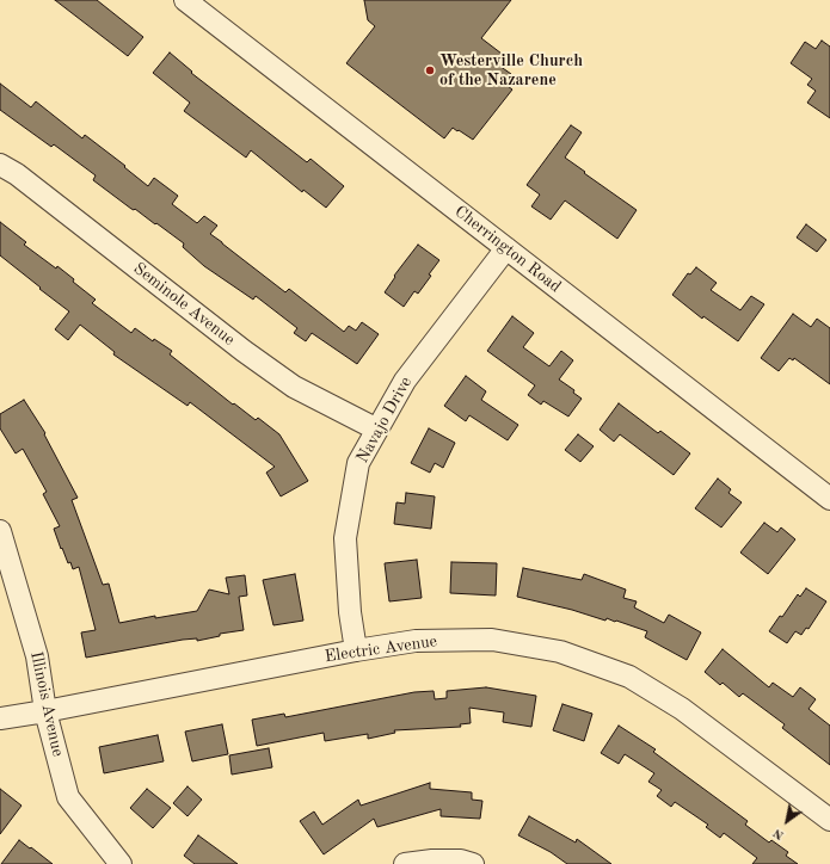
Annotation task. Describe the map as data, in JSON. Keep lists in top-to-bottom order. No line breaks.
{"streets":{"street":["Cherrington Road","Seminole Avenue","Navajo Drive","Electric Avenue","Illinois Avenue"]},"crossings":[["Cherrington Road","Navajo Drive"],["Seminole Avenue","Navajo Drive"],["Navajo Drive","Electric Avenue"],["Electric Avenue","Illinois Avenue"]],"places":["Westerville Church of the Nazarene"],"north":"bottom left"}
